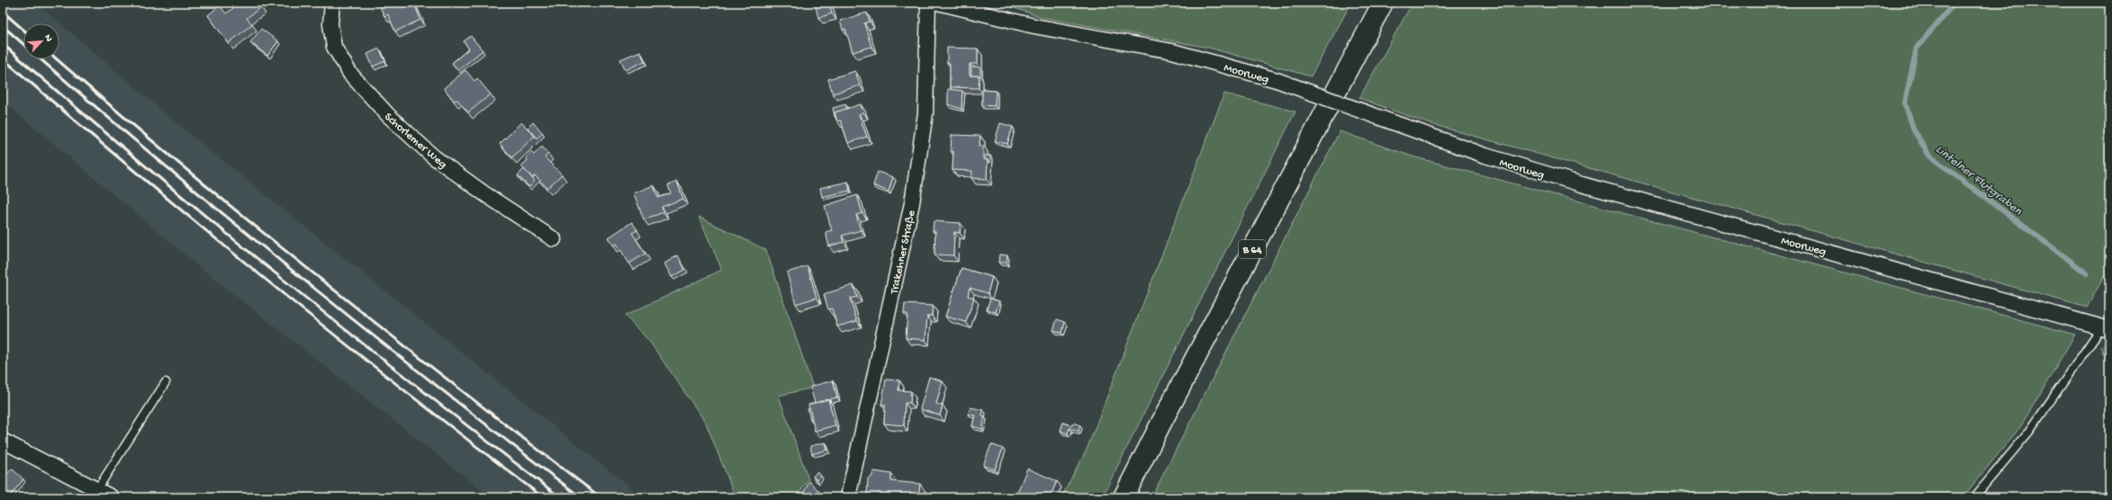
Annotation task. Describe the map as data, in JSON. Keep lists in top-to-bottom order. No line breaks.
{"streets":{"main road":["B 64"],"street":["Moorweg","Schorlemer Weg","Trakehner Straße"]},"water":["Lintelner Flutgraben"],"north":"top right"}
